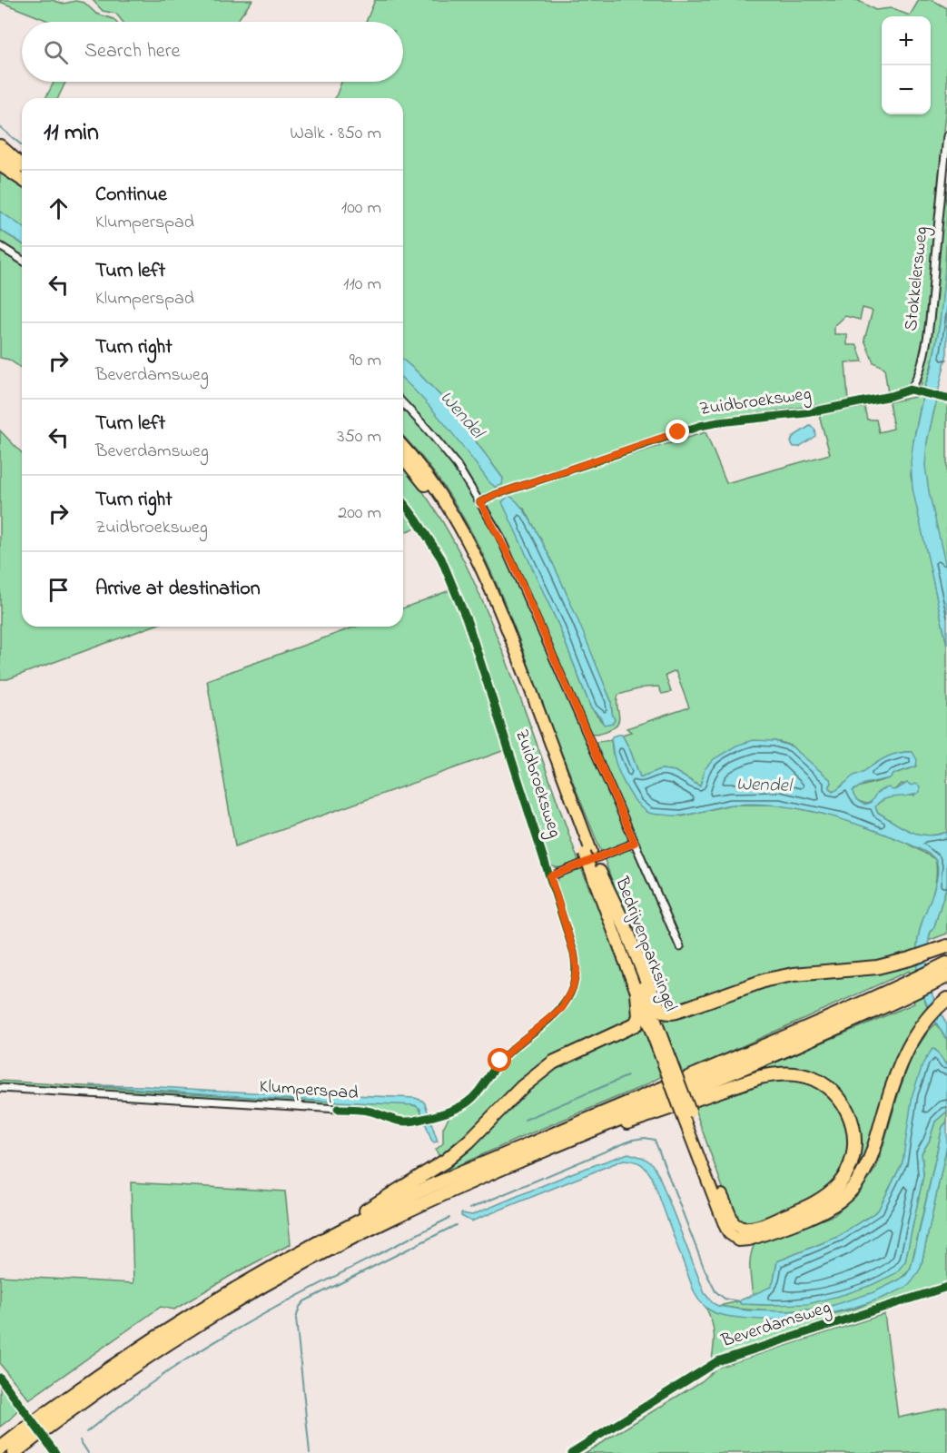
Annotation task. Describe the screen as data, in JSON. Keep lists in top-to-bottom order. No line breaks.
{"streets":{"highway":["Bedrijvenparksingel"],"street":["Stokkelersweg","Zuidbroeksweg","Klumperspad","Beverdamsweg"]},"crossings":[["Stokkelersweg","Zuidbroeksweg"]],"water":["Wendel"],"page":{"map_buttons":["+","−"],"search":"Search here","heading":["11 min","Walk · 850 m"],"list":[["Continue","Klumperspad","100 m"],["Turn left","Klumperspad","110 m"],["Turn right","Beverdamsweg","90 m"],["Turn left","Beverdamsweg","350 m"],["Turn right","Zuidbroeksweg","200 m"],"Arrive at destination"]}}
